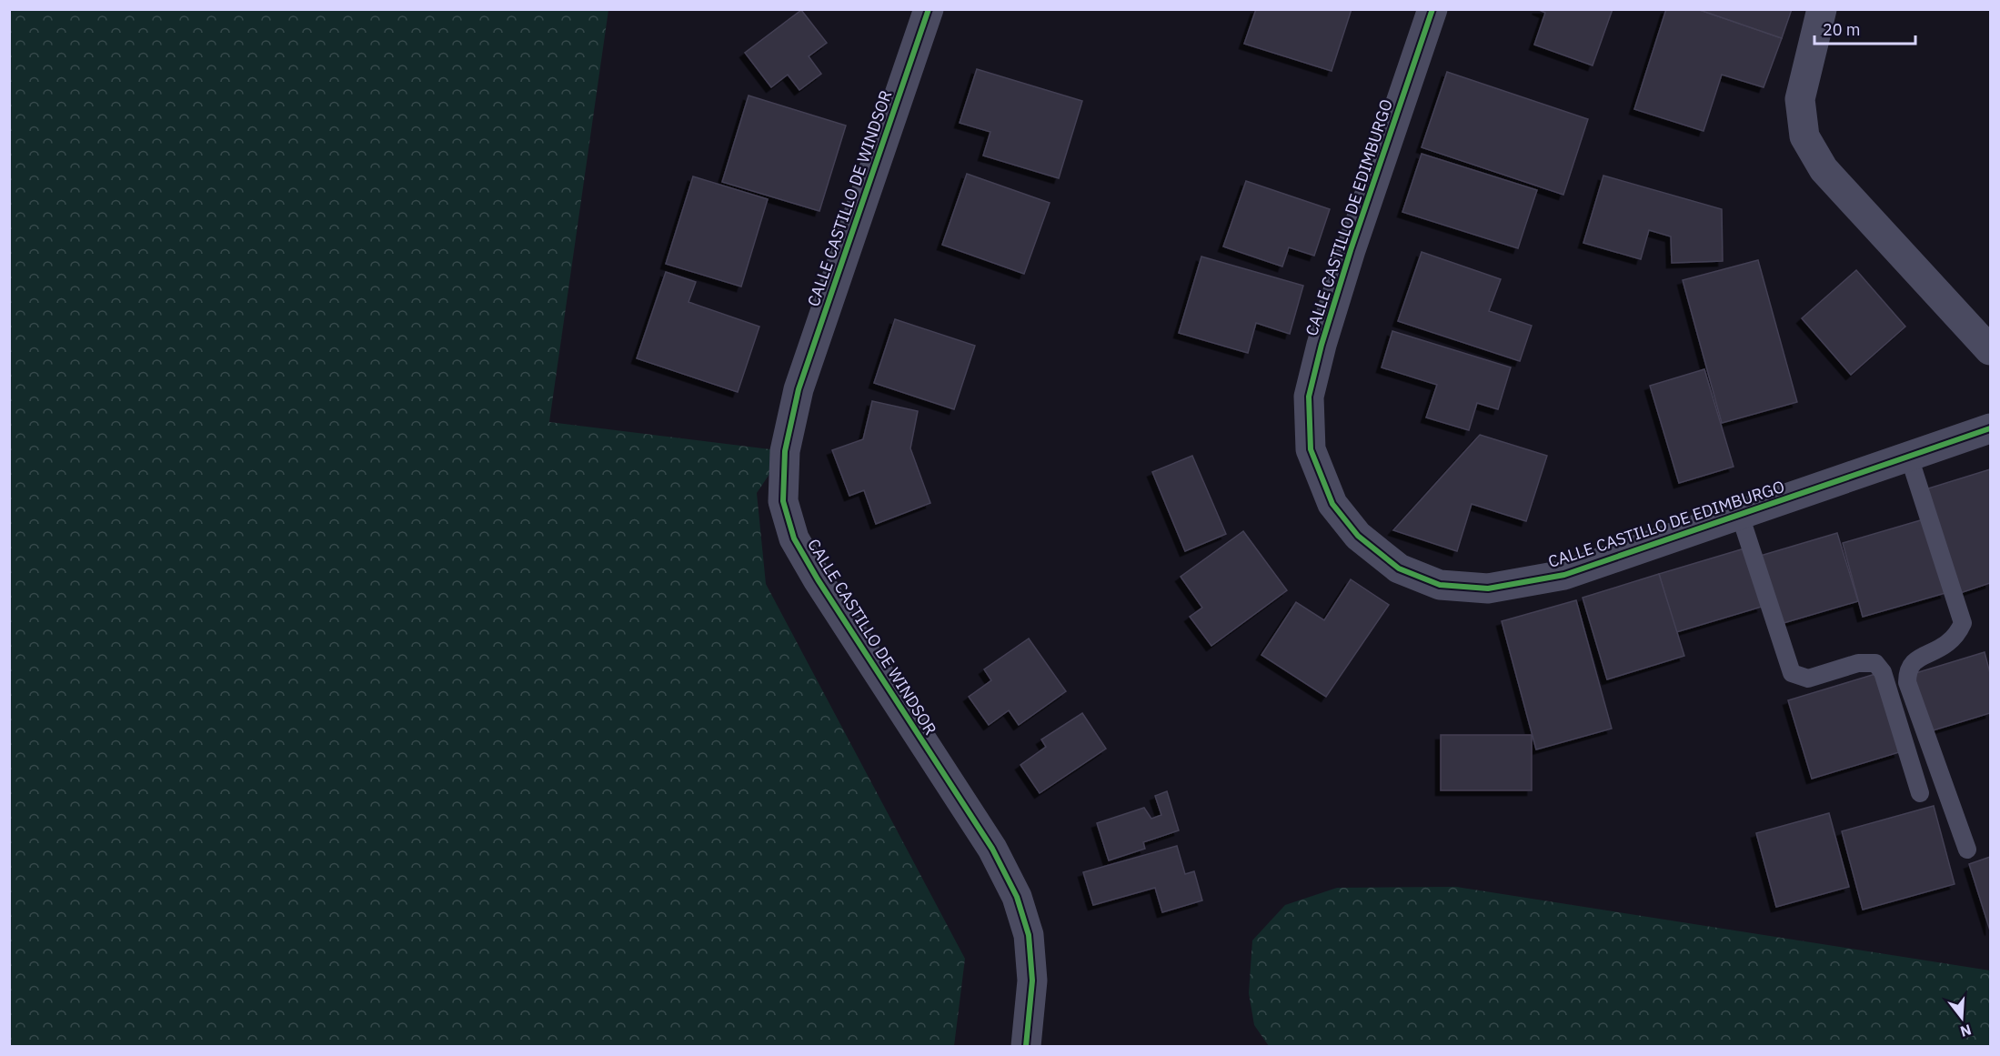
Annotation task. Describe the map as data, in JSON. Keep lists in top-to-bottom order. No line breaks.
{"streets":{"street":["CALLE CASTILLO DE WINDSOR","CALLE CASTILLO DE EDIMBURGO"]},"scale_bar":"20 m","north":"bottom"}
